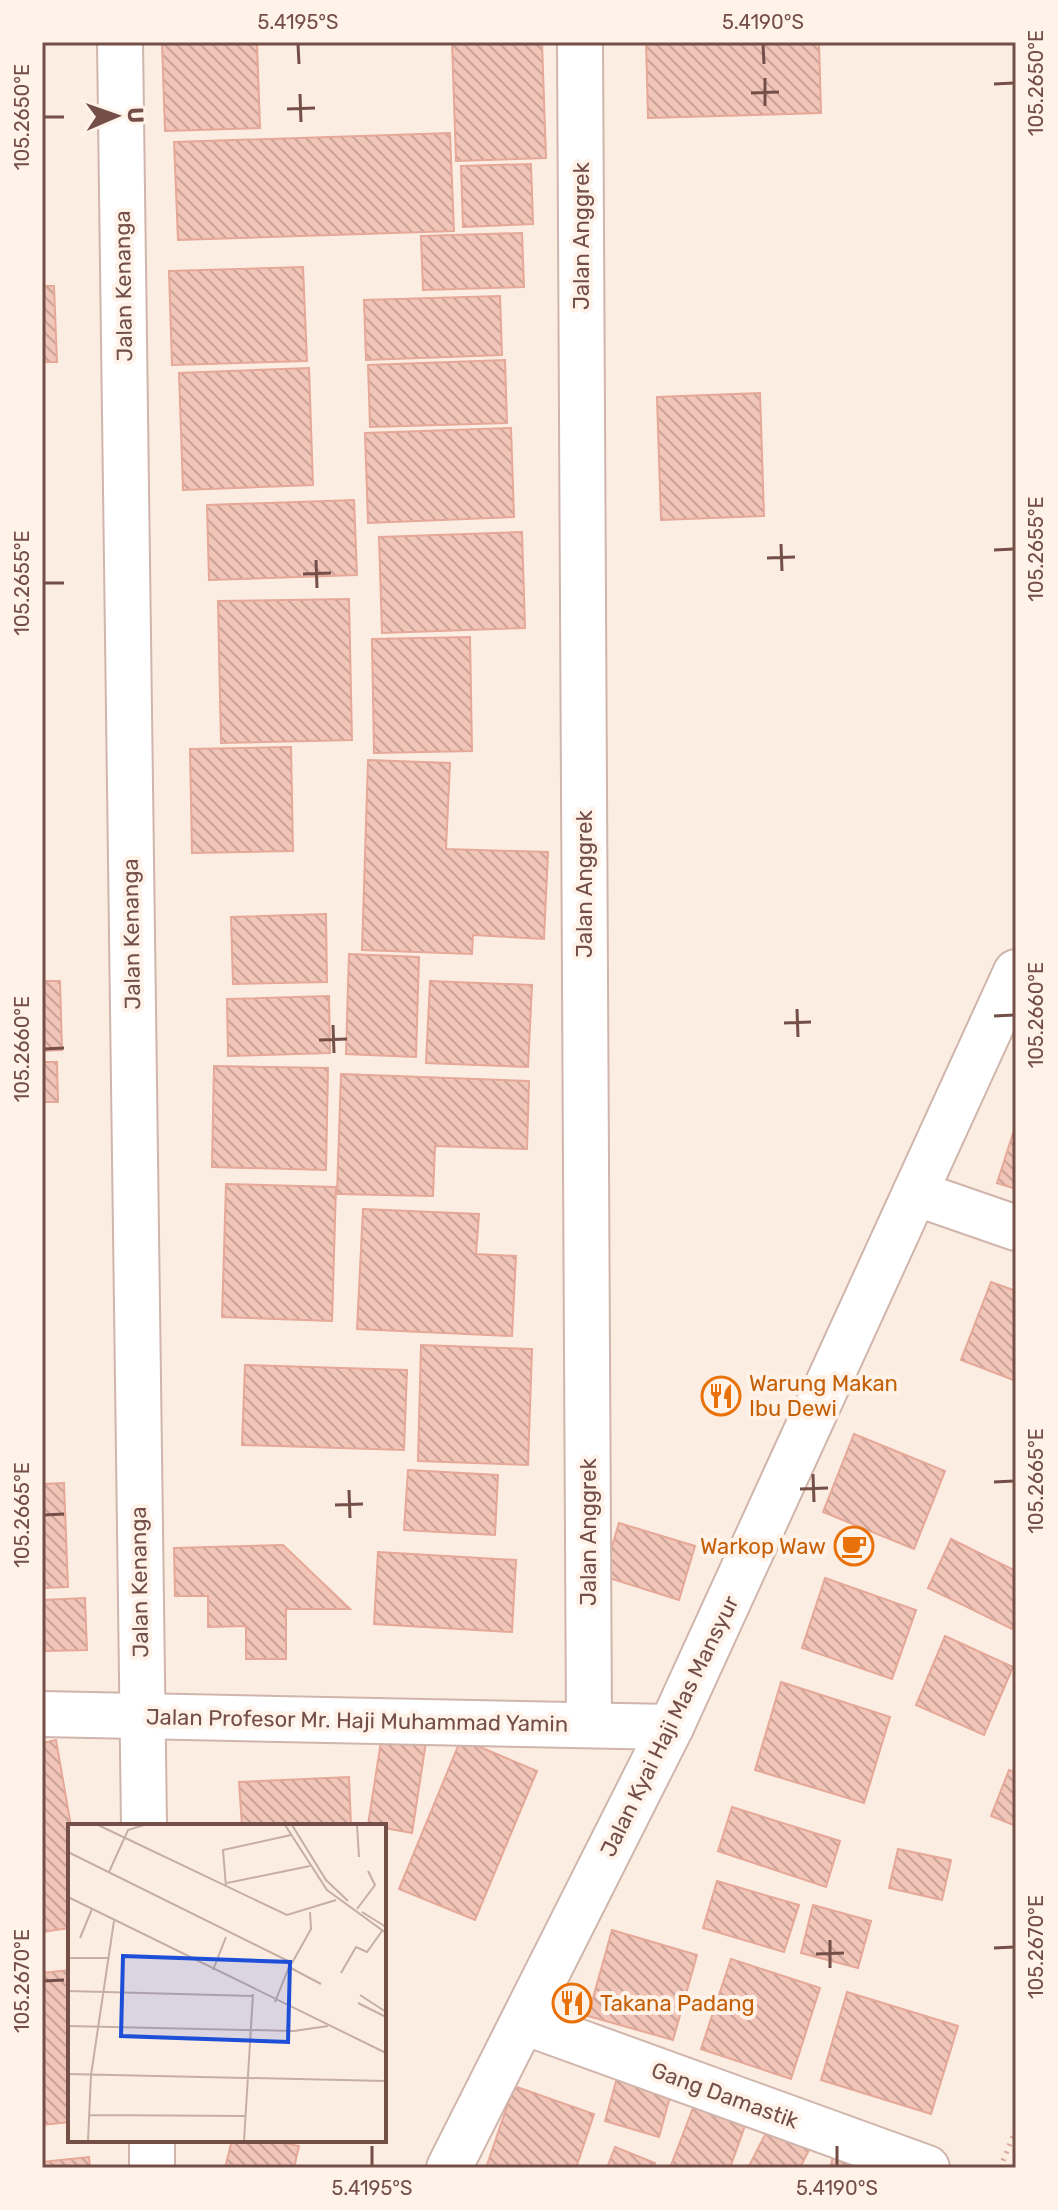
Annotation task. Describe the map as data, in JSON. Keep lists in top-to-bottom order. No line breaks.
{"streets":{"street":["Jalan Anggrek","Jalan Kenanga","Jalan Profesor Mr. Haji Muhammad Yamin","Jalan Kyai Haji Mas Mansyur","Gang Damastik"]},"crossings":[["Jalan Anggrek","Jalan Profesor Mr. Haji Muhammad Yamin"],["Jalan Kenanga","Jalan Profesor Mr. Haji Muhammad Yamin"],["Jalan Profesor Mr. Haji Muhammad Yamin","Jalan Kyai Haji Mas Mansyur"],["Jalan Kyai Haji Mas Mansyur","Gang Damastik"]],"places":{"restaurant":["Warung Makan Ibu Dewi","Takana Padang"],"cafe":["Warkop Waw"]},"north":"right","coordinates":["5.4195°S","5.4190°S","105.2650°E","105.2655°E","105.2660°E","105.2665°E","105.2670°E"]}
